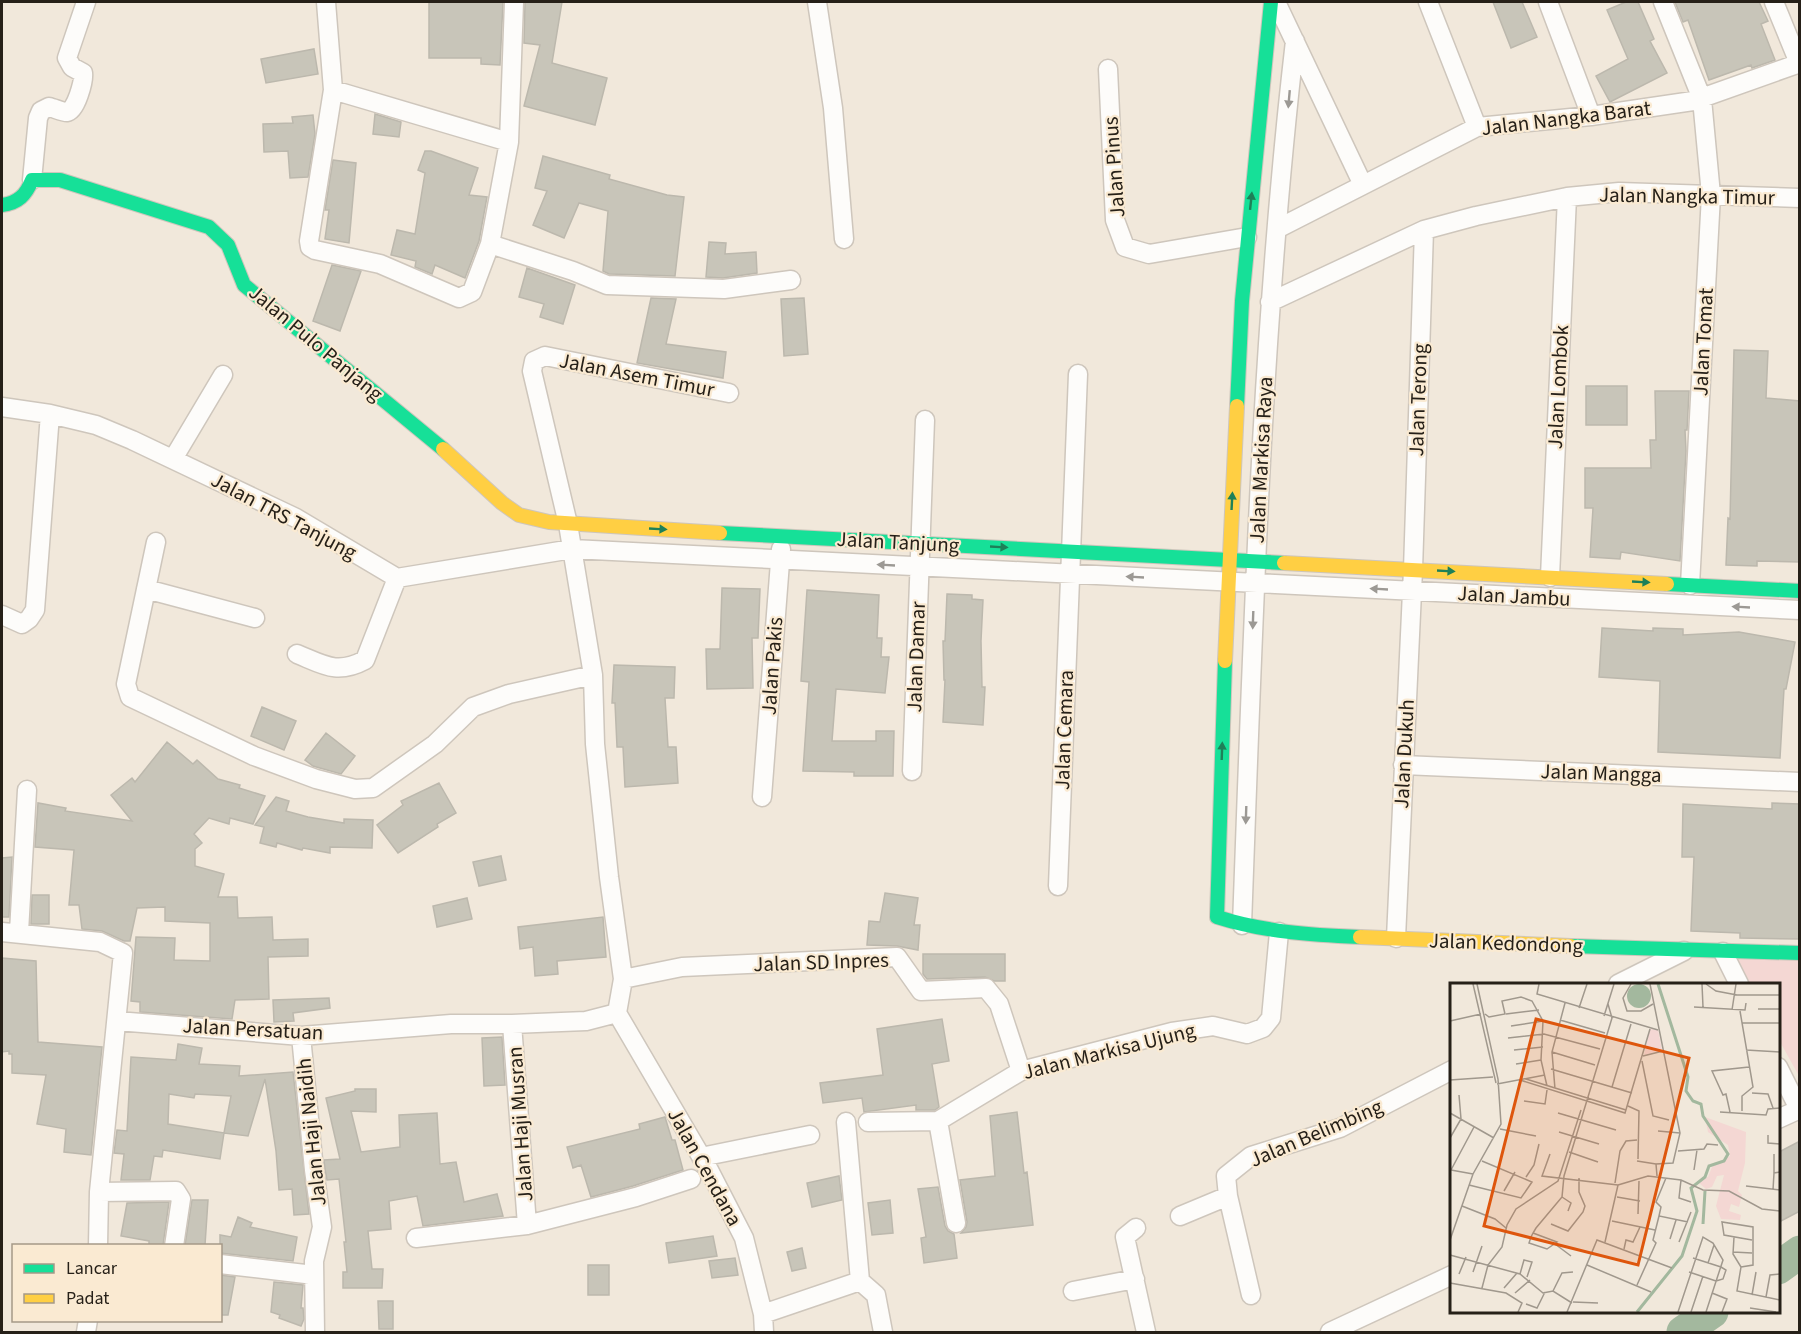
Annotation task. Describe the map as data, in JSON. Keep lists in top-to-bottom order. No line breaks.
{"streets":{"street":["Jalan Nangka Barat","Jalan Pinus","Jalan Nangka Timur","Jalan Tomat","Jalan Pulo Panjang","Jalan Asem Timur","Jalan Lombok","Jalan Terong","Jalan Markisa Raya","Jalan TRS Tanjung","Jalan Tanjung","Jalan Jambu","Jalan Damar","Jalan Pakis","Jalan Cemara","Jalan Dukuh","Jalan Mangga","Jalan Kedondong","Jalan SD Inpres","Jalan Persatuan","Jalan Markisa Ujung","Jalan Haji Musran","Jalan Haji Naidih","Jalan Belimbing","Jalan Cendana"]},"crossings":[["Jalan Nangka Barat","Jalan Tomat"],["Jalan Nangka Barat","Jalan Markisa Raya"],["Jalan Pinus","Jalan Markisa Raya"],["Jalan Nangka Timur","Jalan Tomat"],["Jalan Nangka Timur","Jalan Lombok"],["Jalan Nangka Timur","Jalan Terong"],["Jalan Nangka Timur","Jalan Markisa Raya"],["Jalan Tomat","Jalan Jambu"],["Jalan Pulo Panjang","Jalan Asem Timur"],["Jalan Pulo Panjang","Jalan Tanjung"],["Jalan Asem Timur","Jalan Tanjung"],["Jalan Lombok","Jalan Jambu"],["Jalan Terong","Jalan Jambu"],["Jalan Terong","Jalan Dukuh"],["Jalan Markisa Raya","Jalan Tanjung"],["Jalan Markisa Raya","Jalan Jambu"],["Jalan Markisa Raya","Jalan Kedondong"],["Jalan Tanjung","Jalan Jambu"],["Jalan Tanjung","Jalan Damar"],["Jalan Tanjung","Jalan Pakis"],["Jalan Tanjung","Jalan Cemara"],["Jalan Jambu","Jalan Dukuh"],["Jalan Dukuh","Jalan Mangga"],["Jalan Dukuh","Jalan Kedondong"],["Jalan Kedondong","Jalan Markisa Ujung"],["Jalan SD Inpres","Jalan Markisa Ujung"],["Jalan Persatuan","Jalan Haji Musran"],["Jalan Persatuan","Jalan Haji Naidih"],["Jalan Persatuan","Jalan Cendana"]],"legend":["Lancar","Padat"]}
